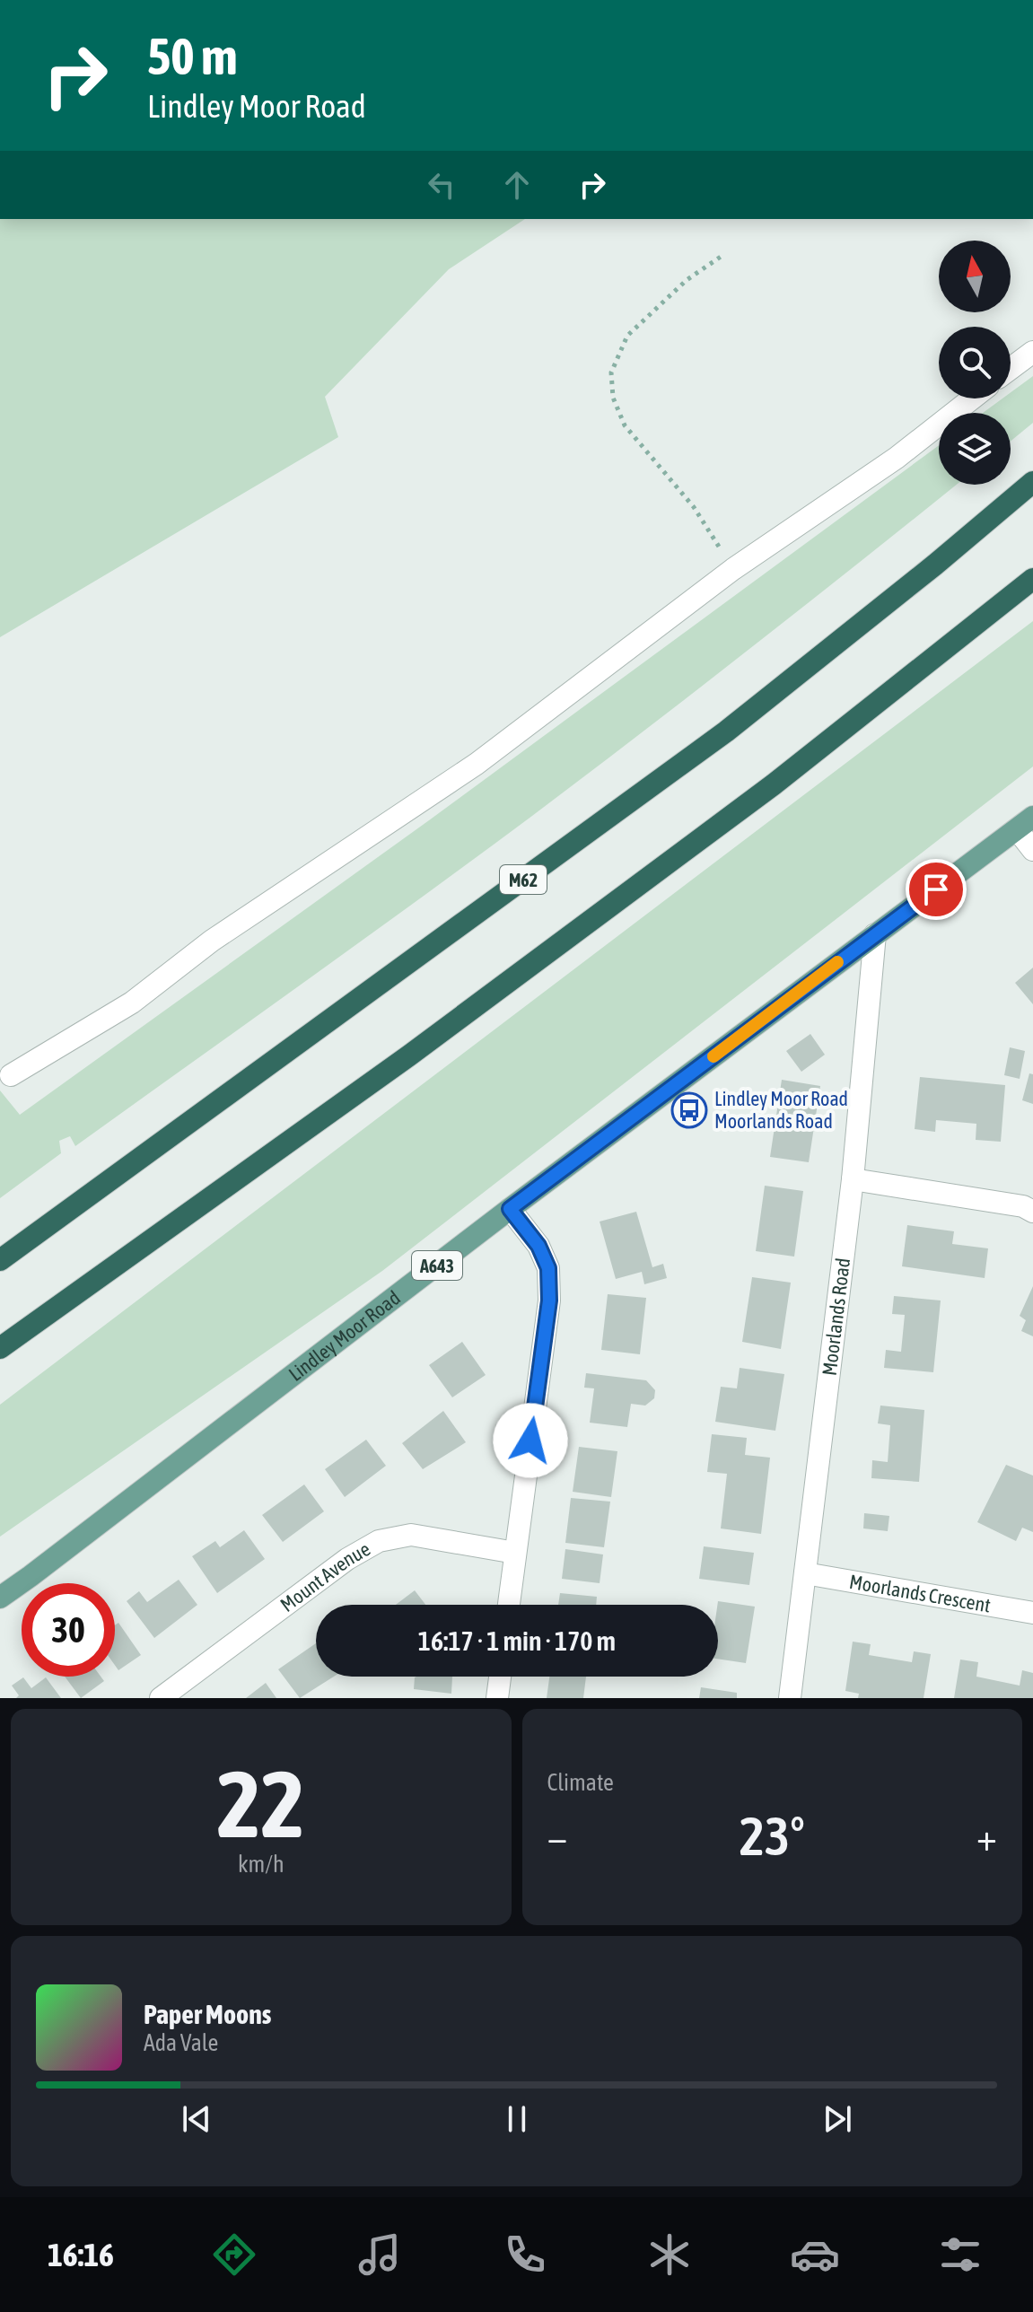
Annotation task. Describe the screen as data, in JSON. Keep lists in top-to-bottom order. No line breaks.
{"streets":{"highway":["M62"],"main road":["A643","Lindley Moor Road"],"street":["Moorlands Road","Mount Avenue","Moorlands Crescent"]},"crossings":[["Moorlands Road","Lindley Moor Road"],["Moorlands Road","Moorlands Crescent"]],"places":{"bus stop":["Lindley Moor Road Moorlands Road"]},"north":"top","page":{"turn":["50 m","Lindley Moor Road"],"limit":"30","trip":"16:17 · 1 min · 170 m","tile":[["22","km/h"],"Climate"],"heat":["−","23°","+"],"song":["Paper Moons","Ada Vale"],"tabs":"16:16"}}
